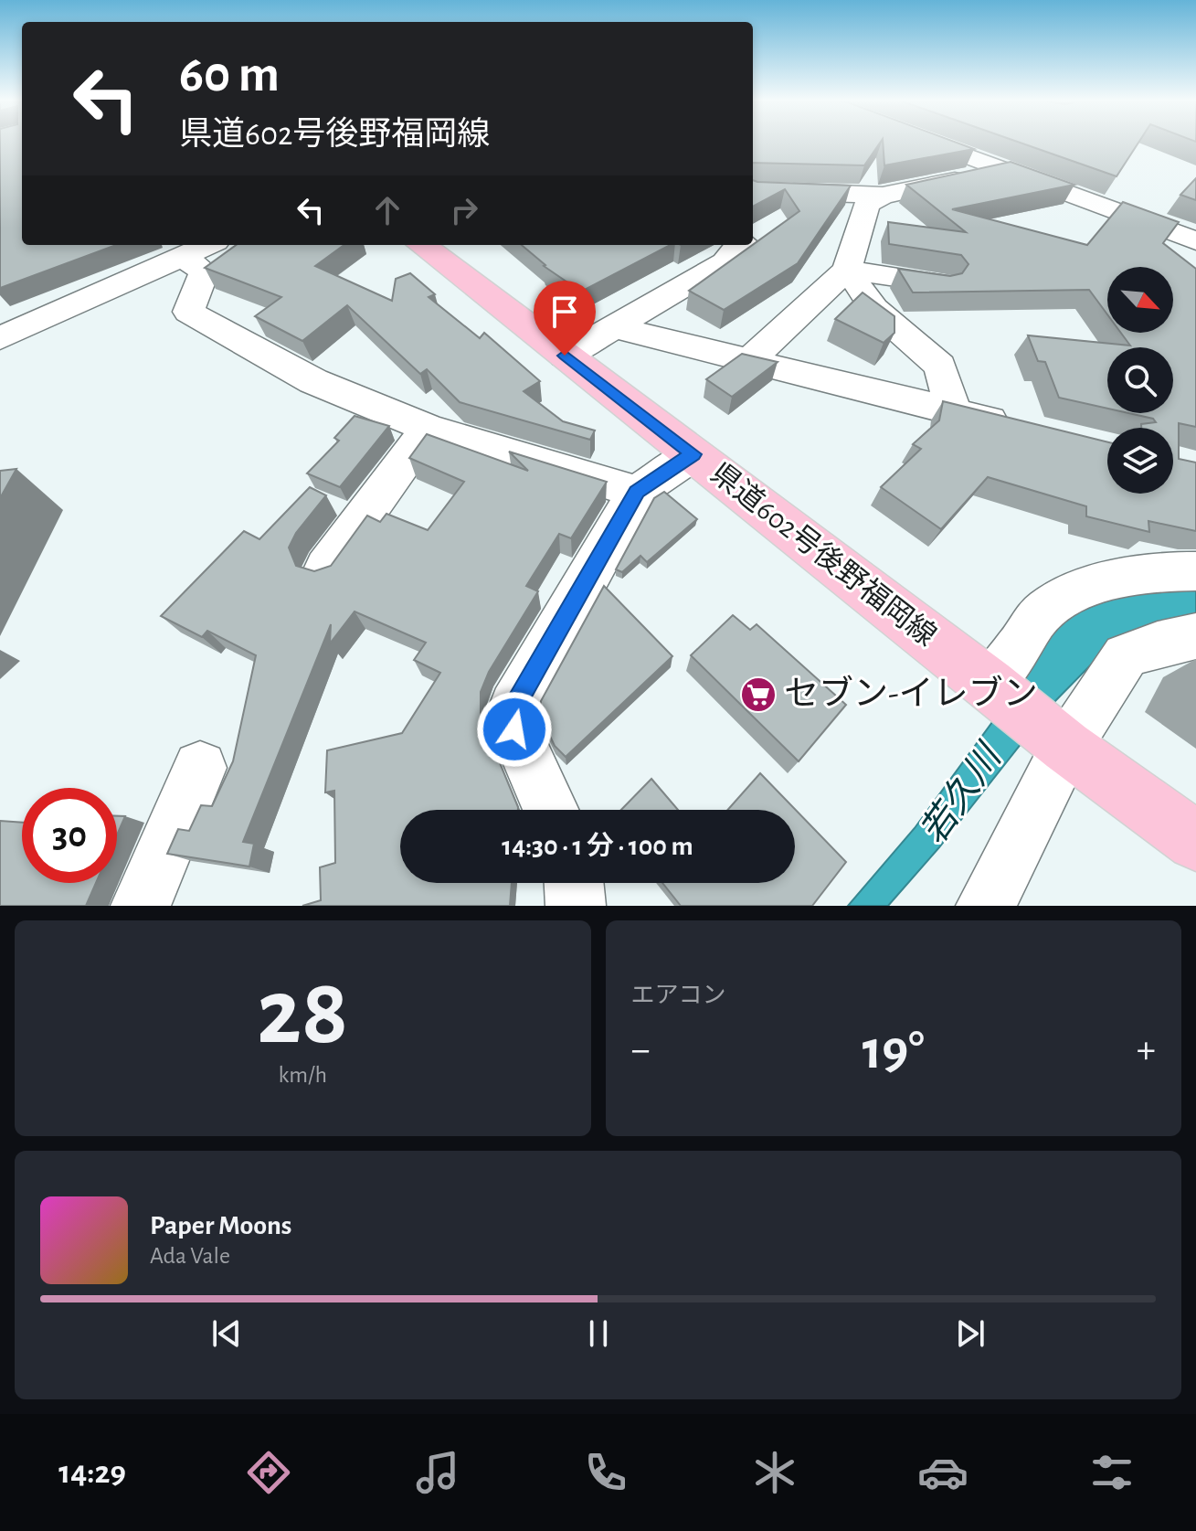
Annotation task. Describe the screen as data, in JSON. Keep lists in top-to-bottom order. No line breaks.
{"streets":{"main road":["県道602号後野福岡線"]},"water":["若久川"],"places":{"supermarket":["セブン-イレブン"]},"north":"bottom right","page":{"turn":["60 m","県道602号後野福岡線"],"limit":"30","trip":"14:30 · 1 分 · 100 m","tile":[["28","km/h"],"エアコン"],"heat":["−","19°","+"],"song":["Paper Moons","Ada Vale"],"tabs":"14:29"}}
